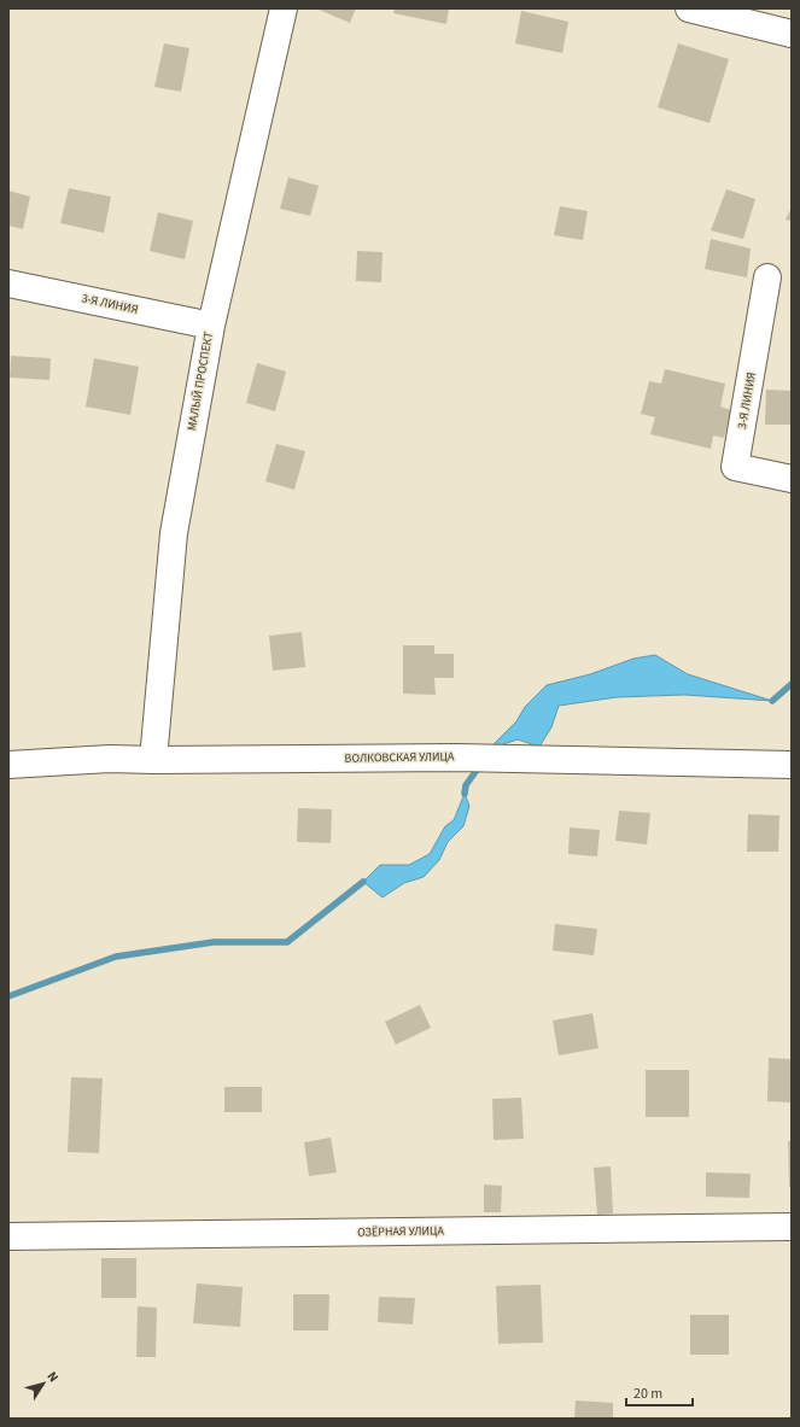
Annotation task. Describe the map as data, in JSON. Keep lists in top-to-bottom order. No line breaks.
{"streets":{"street":["3-Я ЛИНИЯ","МАЛЫЙ ПРОСПЕКТ","ВОЛКОВСКАЯ УЛИЦА","ОЗЁРНАЯ УЛИЦА"]},"crossings":[["3-Я ЛИНИЯ","МАЛЫЙ ПРОСПЕКТ"],["МАЛЫЙ ПРОСПЕКТ","ВОЛКОВСКАЯ УЛИЦА"]],"scale_bar":"20 m","north":"top right"}
